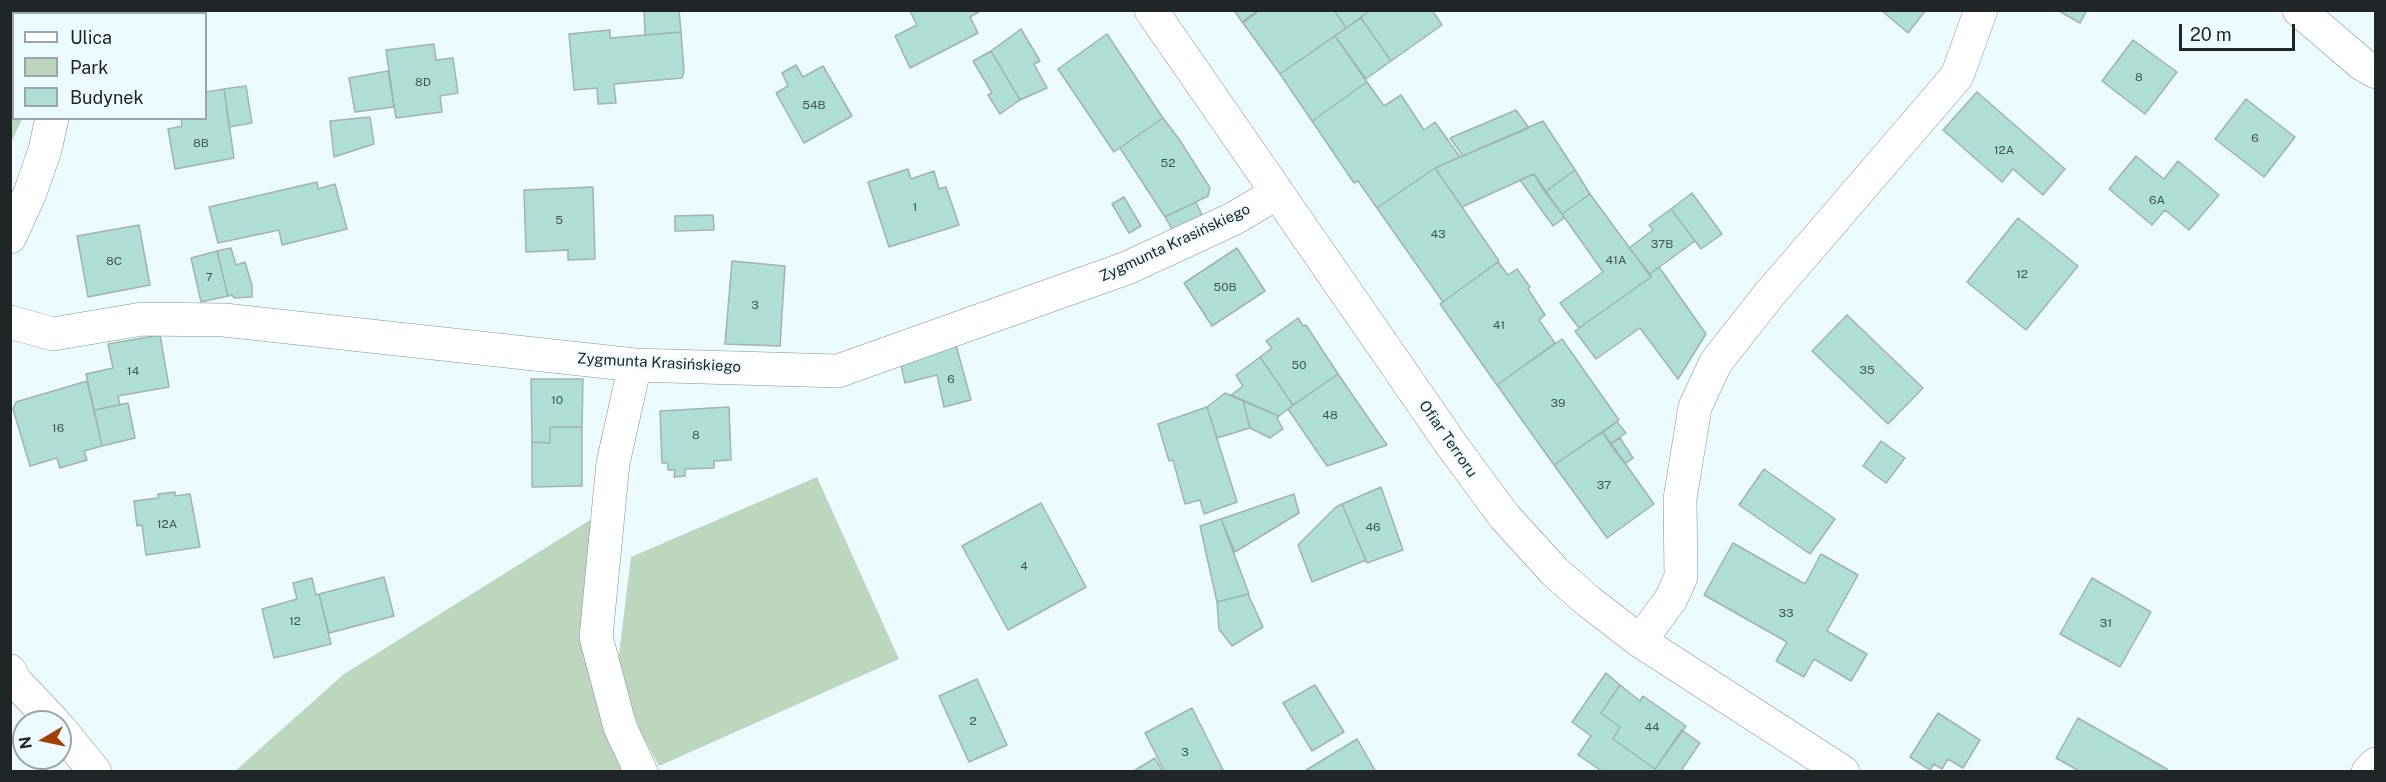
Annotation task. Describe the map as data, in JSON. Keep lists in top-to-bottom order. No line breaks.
{"streets":{"street":["Zygmunta Krasińskiego","Ofiar Terroru"]},"crossings":[["Zygmunta Krasińskiego","Ofiar Terroru"]],"house_numbers":["8","8D","54B","6","8B","12A","52","6A","1","5","43","37B","41A","8C","12","7","50B","3","41","50","35","14","6","10","39","48","16","8","37","12A","46","4","33","12","31","2","44","3"],"legend":["Ulica","Park","Budynek"],"scale_bar":"20 m","north":"left"}
